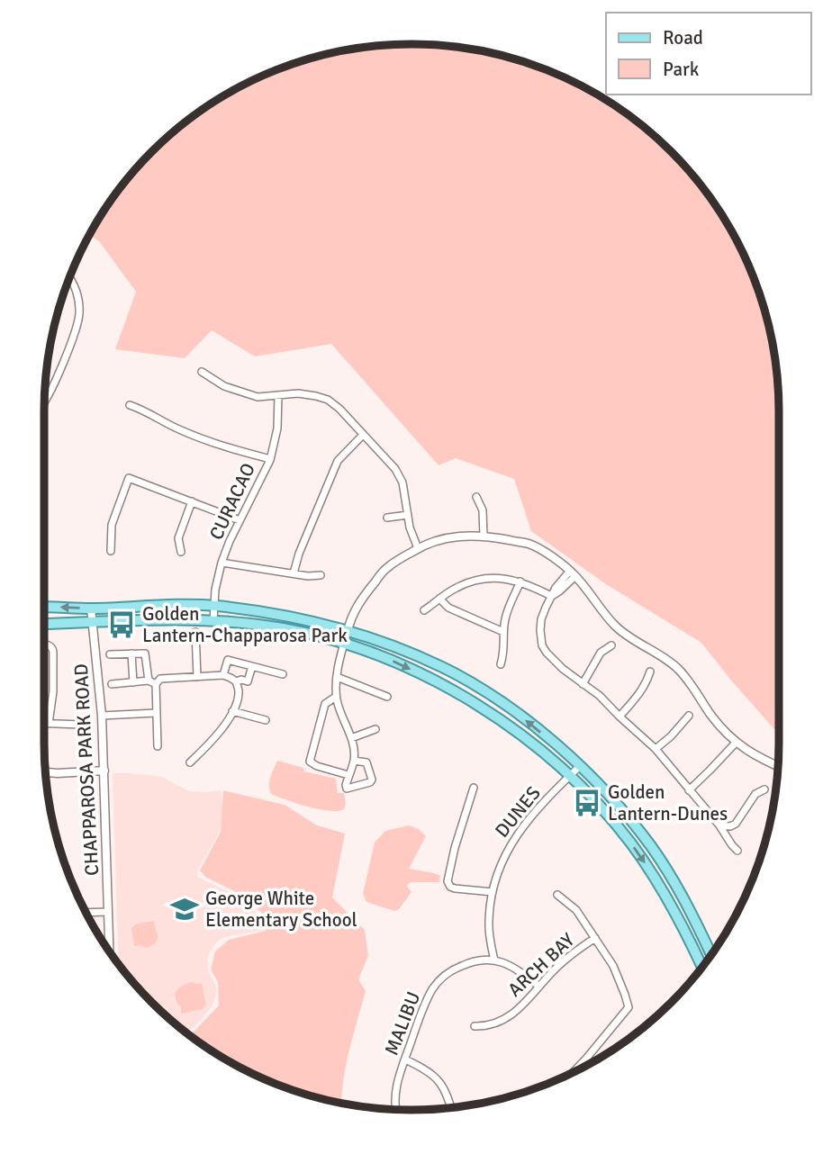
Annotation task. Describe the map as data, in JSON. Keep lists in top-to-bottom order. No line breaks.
{"streets":{"street":["CURACAO","CHAPPAROSA PARK ROAD","DUNES","ARCH BAY","MALIBU"]},"crossings":[["DUNES","MALIBU"]],"places":{"bus stop":["Golden Lantern-Chapparosa Park","Golden Lantern-Dunes"],"school or university":["George White Elementary School"]},"legend":["Road","Park"]}
